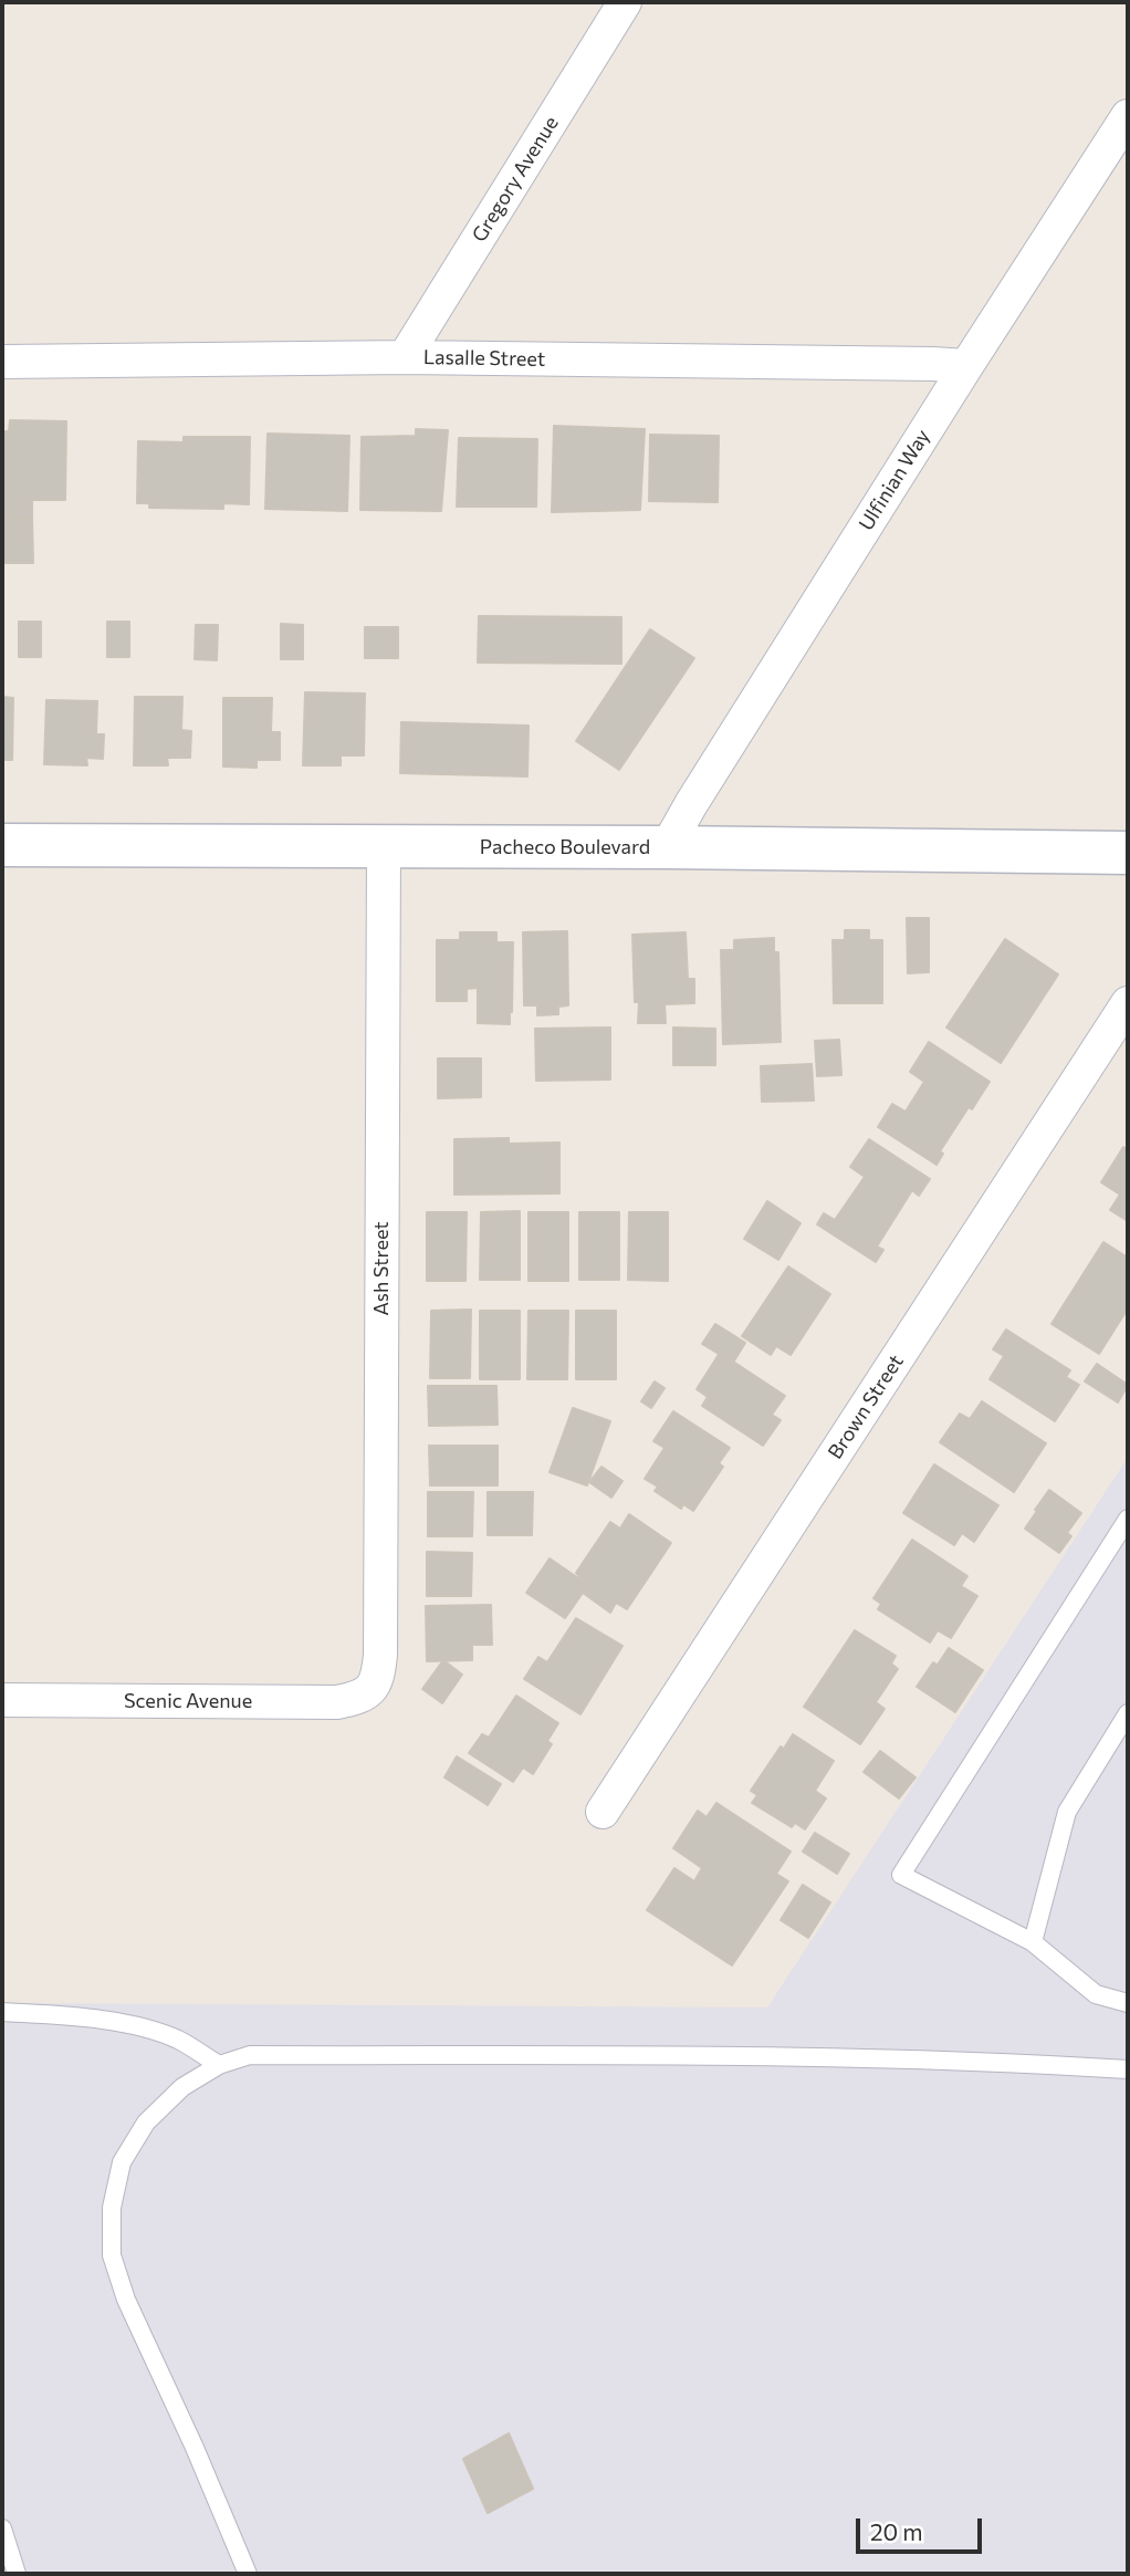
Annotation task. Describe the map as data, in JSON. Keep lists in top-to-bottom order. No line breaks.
{"streets":{"main road":["Pacheco Boulevard"],"street":["Gregory Avenue","Lasalle Street","Ulfinian Way","Ash Street","Brown Street","Scenic Avenue"]},"crossings":[["Gregory Avenue","Lasalle Street"],["Lasalle Street","Ulfinian Way"],["Ulfinian Way","Pacheco Boulevard"],["Pacheco Boulevard","Ash Street"],["Ash Street","Scenic Avenue"]],"scale_bar":"20 m"}
